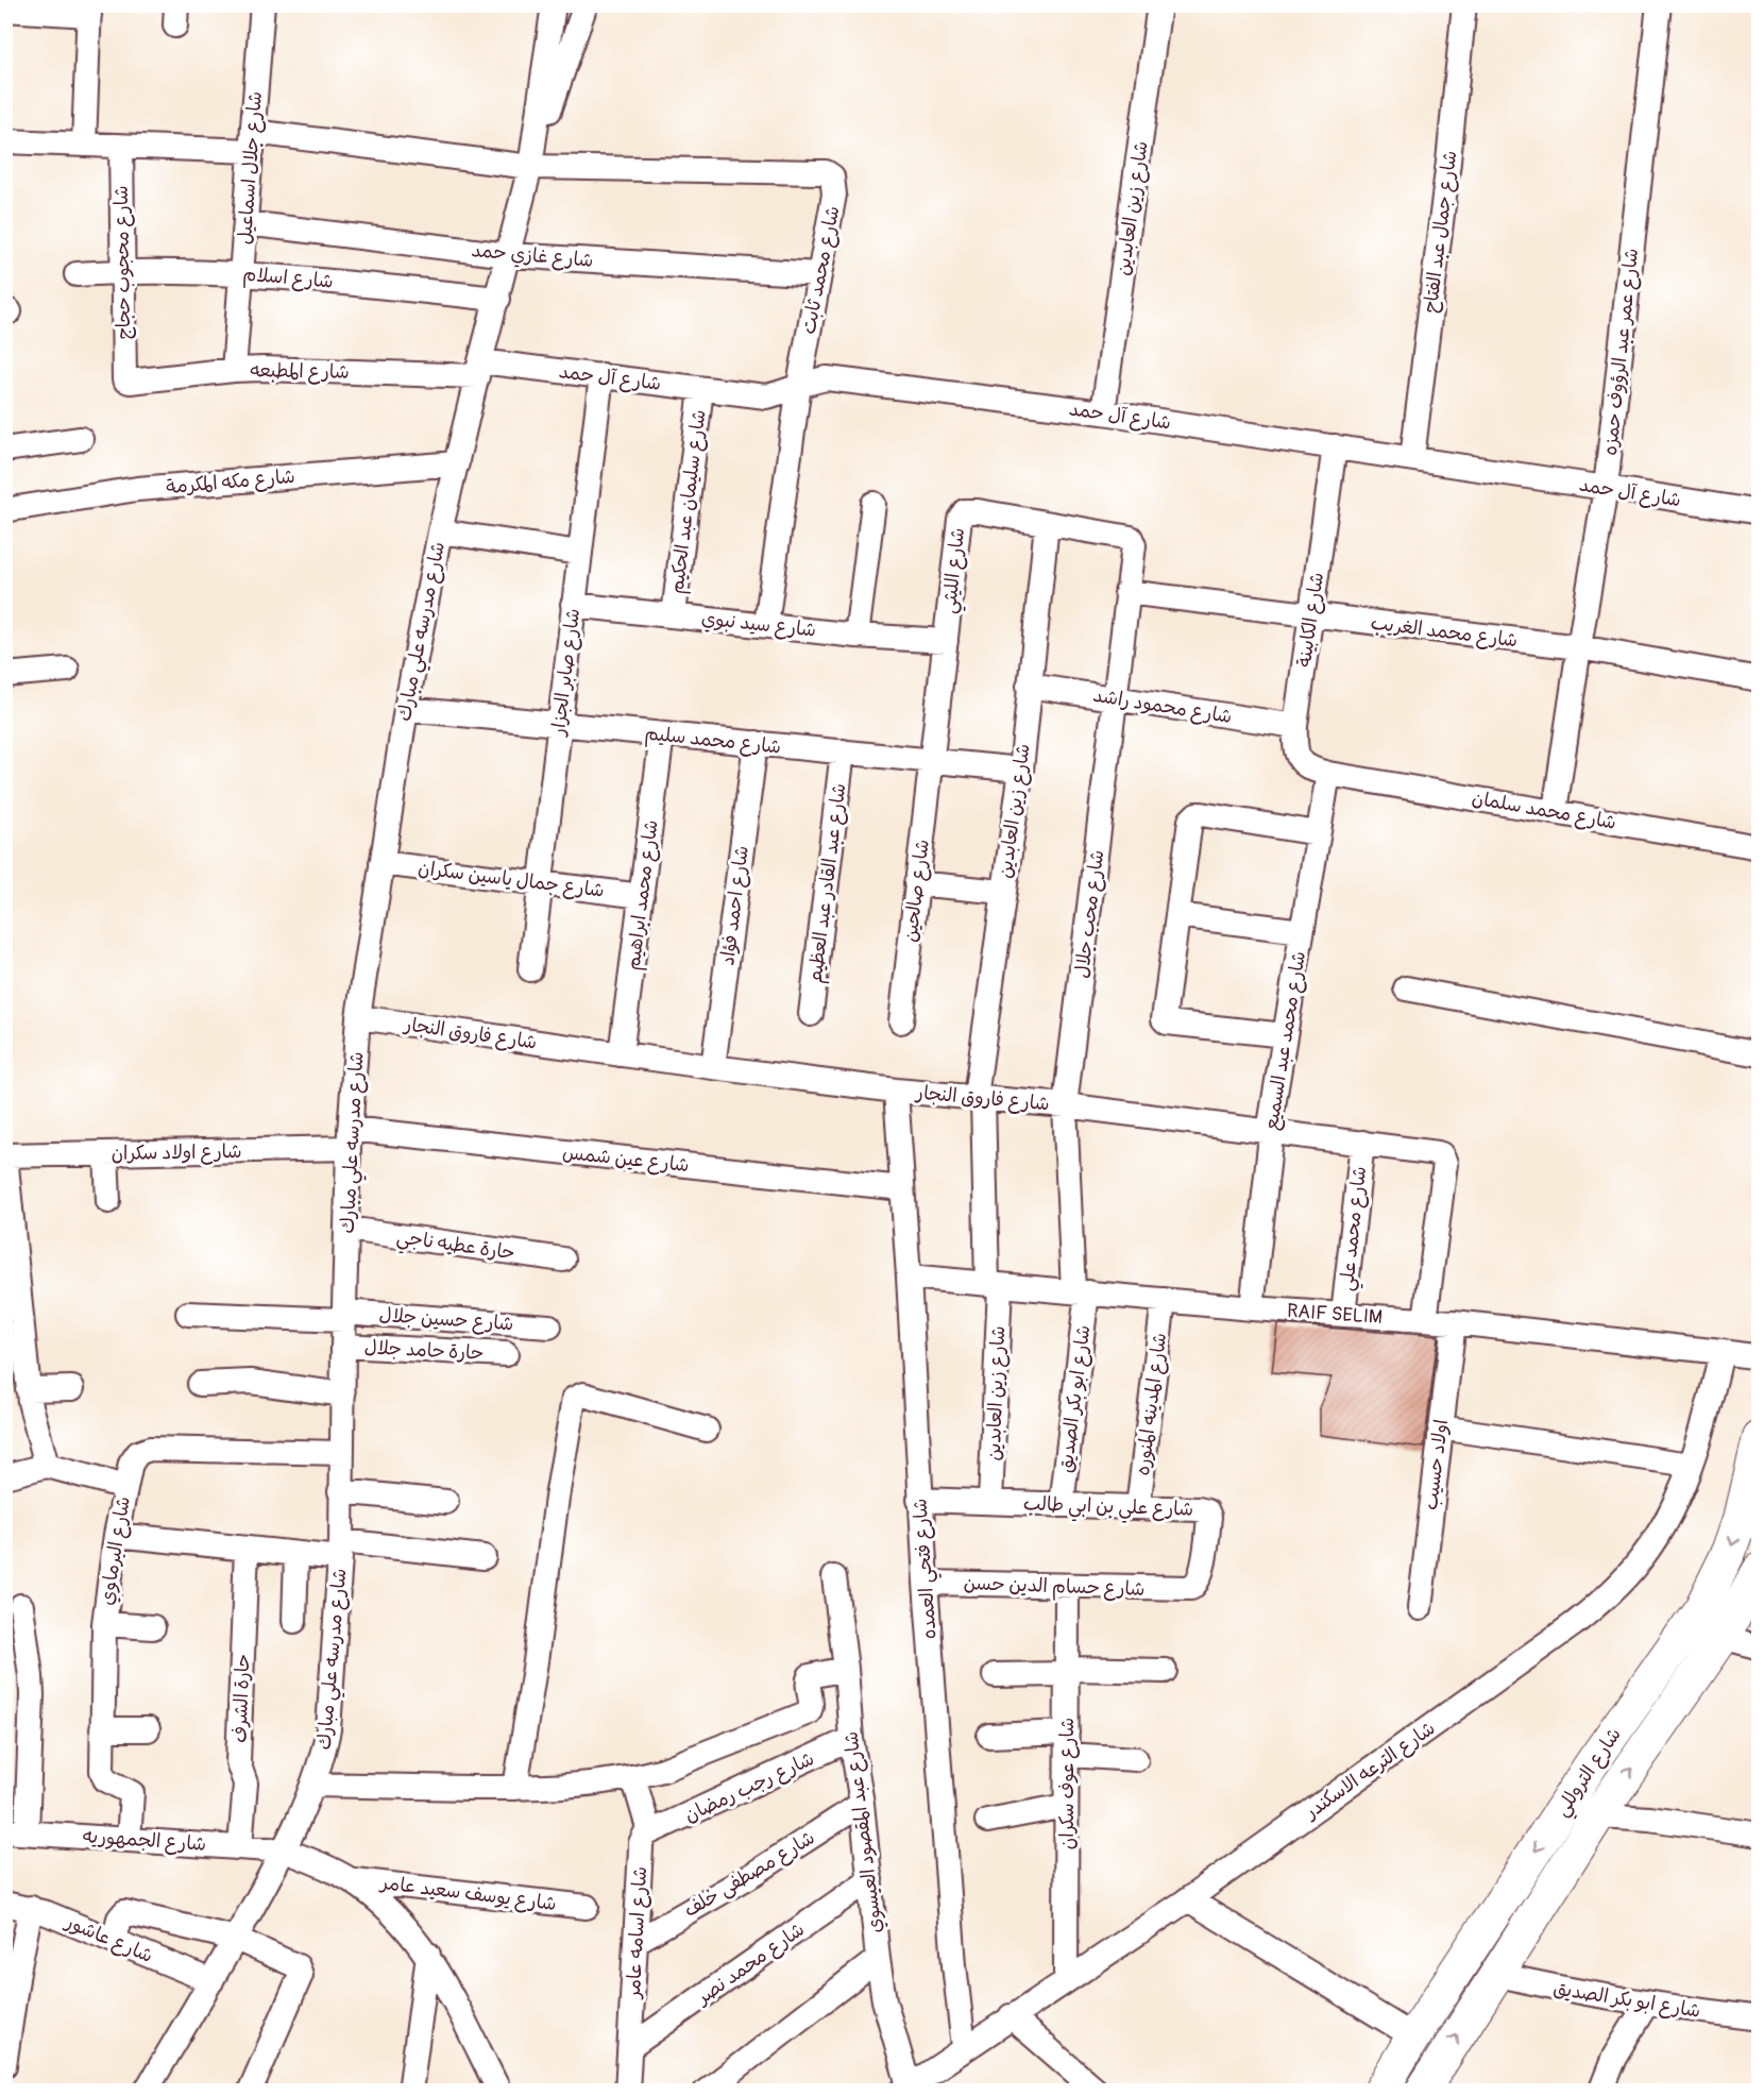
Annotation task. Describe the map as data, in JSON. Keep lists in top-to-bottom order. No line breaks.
{"streets":{"street":["شارع جلال اسماعيل","شارع زين العابدين","شارع جمال عبد الفتاح","شارع غازي حمد","شارع محجوب حجاج","شارع محمد ثابت","شارع اسلام","شارع عمر عبد الرؤوف حمزه","شارع المطبعه","شارع آل حمد","شارع مكه المكرمة","شارع سليمان عبد الحكيم","شارع الليثي","شارع الكابينة","شارع سيد نبوي","شارع مدرسه علي مبارك","شارع محمد الغريب","شارع صابر الجزار","شارع محمود راشد","شارع محمد سليم","شارع محمد سلمان","شارع جمال ياسين سكران","شارع عبد القادر عبد العظيم","شارع صالحين","شارع محمد ابراهيم","شارع احمد فؤاد","شارع محب جلال","شارع فاروق النجار","شارع محمد عبد السميع","شارع اولاد سكران","شارع عين شمس","شارع محمد علي","حارة عطيه ناجي","RAIF SELIM","شارع حسين جلال","حارة حامد جلال","شارع ابو بكر الصديق","شارع المدينه المنوره","اولاد حسيب","شارع علي بن ابي طالب","شارع البرماوي","شارع فتحي العمده","شارع حسام الدين حسن","حارة الشرف","شارع الترعه الاسكندر","شارع التروللي","شارع عوف سكران","شارع رجب رمضان","شارع عبد المقصود العيسوي","شارع الجمهوريه","شارع مصطفى خلف","شارع يوسف سعيد عامر","شارع اسامه عامر","شارع عاشور","شارع محمد نصر"]},"crossings":[["شارع جلال اسماعيل","شارع غازي حمد"],["شارع جلال اسماعيل","شارع اسلام"],["شارع جلال اسماعيل","شارع المطبعه"],["شارع زين العابدين","شارع آل حمد"],["شارع زين العابدين","شارع الليثي"],["شارع زين العابدين","شارع محمود راشد"],["شارع زين العابدين","شارع محمد سليم"],["شارع زين العابدين","شارع فاروق النجار"],["شارع زين العابدين","RAIF SELIM"],["شارع زين العابدين","شارع علي بن ابي طالب"],["شارع جمال عبد الفتاح","شارع آل حمد"],["شارع غازي حمد","شارع محمد ثابت"],["شارع غازي حمد","شارع مدرسه علي مبارك"],["شارع محجوب حجاج","شارع اسلام"],["شارع محجوب حجاج","شارع المطبعه"],["شارع محمد ثابت","شارع آل حمد"],["شارع محمد ثابت","شارع سيد نبوي"],["شارع محمد ثابت","شارع مدرسه علي مبارك"],["شارع اسلام","شارع مدرسه علي مبارك"],["شارع عمر عبد الرؤوف حمزه","شارع آل حمد"],["شارع عمر عبد الرؤوف حمزه","شارع محمد الغريب"],["شارع عمر عبد الرؤوف حمزه","شارع محمد سلمان"],["شارع المطبعه","شارع آل حمد"],["شارع المطبعه","شارع مدرسه علي مبارك"],["شارع آل حمد","شارع سليمان عبد الحكيم"],["شارع آل حمد","شارع الكابينة"],["شارع آل حمد","شارع مدرسه علي مبارك"],["شارع آل حمد","شارع صابر الجزار"],["شارع مكه المكرمة","شارع مدرسه علي مبارك"],["شارع سليمان عبد الحكيم","شارع سيد نبوي"],["شارع الليثي","شارع سيد نبوي"],["شارع الليثي","شارع محمد سليم"],["شارع الليثي","شارع صالحين"],["شارع الليثي","شارع محب جلال"],["شارع الكابينة","شارع محمد الغريب"],["شارع الكابينة","شارع محمود راشد"],["شارع الكابينة","شارع محمد سلمان"],["شارع الكابينة","شارع محمد عبد السميع"],["شارع سيد نبوي","شارع صابر الجزار"],["شارع مدرسه علي مبارك","شارع محمد سليم"],["شارع مدرسه علي مبارك","شارع جمال ياسين سكران"],["شارع مدرسه علي مبارك","شارع فاروق النجار"],["شارع مدرسه علي مبارك","شارع اولاد سكران"],["شارع مدرسه علي مبارك","شارع عين شمس"],["شارع مدرسه علي مبارك","حارة عطيه ناجي"],["شارع مدرسه علي مبارك","شارع حسين جلال"],["شارع مدرسه علي مبارك","حارة حامد جلال"],["شارع مدرسه علي مبارك","شارع البرماوي"],["شارع مدرسه علي مبارك","شارع الجمهوريه"],["شارع مدرسه علي مبارك","شارع عاشور"],["شارع محمد الغريب","شارع محب جلال"],["شارع صابر الجزار","شارع محمد سليم"],["شارع صابر الجزار","شارع جمال ياسين سكران"],["شارع محمود راشد","شارع محب جلال"],["شارع محمد سليم","شارع عبد القادر عبد العظيم"],["شارع محمد سليم","شارع صالحين"],["شارع محمد سليم","شارع محمد ابراهيم"],["شارع محمد سليم","شارع احمد فؤاد"],["شارع محمد سلمان","شارع محمد عبد السميع"],["شارع جمال ياسين سكران","شارع محمد ابراهيم"],["شارع محمد ابراهيم","شارع فاروق النجار"],["شارع احمد فؤاد","شارع فاروق النجار"],["شارع محب جلال","شارع فاروق النجار"],["شارع محب جلال","RAIF SELIM"],["شارع محب جلال","شارع ابو بكر الصديق"],["شارع فاروق النجار","شارع محمد عبد السميع"],["شارع فاروق النجار","شارع محمد علي"],["شارع فاروق النجار","RAIF SELIM"],["شارع فاروق النجار","شارع فتحي العمده"],["شارع محمد عبد السميع","RAIF SELIM"],["شارع اولاد سكران","شارع عين شمس"],["شارع عين شمس","شارع فتحي العمده"],["شارع محمد علي","RAIF SELIM"],["RAIF SELIM","شارع ابو بكر الصديق"],["RAIF SELIM","شارع المدينه المنوره"],["RAIF SELIM","اولاد حسيب"],["RAIF SELIM","شارع فتحي العمده"],["RAIF SELIM","شارع الترعه الاسكندر"],["شارع ابو بكر الصديق","شارع علي بن ابي طالب"],["شارع ابو بكر الصديق","شارع التروللي"],["شارع المدينه المنوره","شارع علي بن ابي طالب"],["شارع علي بن ابي طالب","شارع فتحي العمده"],["شارع علي بن ابي طالب","شارع حسام الدين حسن"],["شارع البرماوي","شارع الجمهوريه"],["شارع فتحي العمده","شارع حسام الدين حسن"],["شارع فتحي العمده","شارع الترعه الاسكندر"],["شارع حسام الدين حسن","شارع عوف سكران"],["حارة الشرف","شارع الجمهوريه"],["شارع الترعه الاسكندر","شارع عوف سكران"],["شارع الترعه الاسكندر","شارع عبد المقصود العيسوي"],["شارع رجب رمضان","شارع عبد المقصود العيسوي"],["شارع رجب رمضان","شارع اسامه عامر"],["شارع عبد المقصود العيسوي","شارع مصطفى خلف"],["شارع عبد المقصود العيسوي","شارع محمد نصر"],["شارع الجمهوريه","شارع يوسف سعيد عامر"],["شارع مصطفى خلف","شارع اسامه عامر"],["شارع اسامه عامر","شارع محمد نصر"]]}
